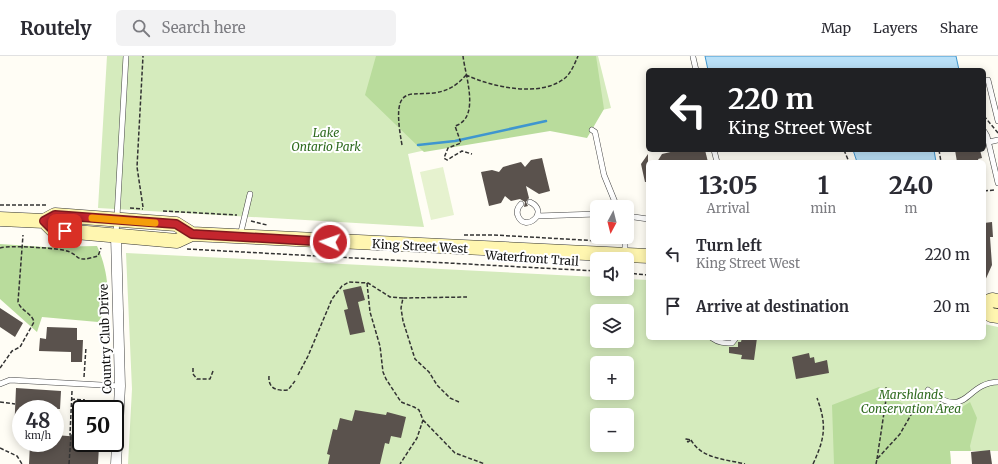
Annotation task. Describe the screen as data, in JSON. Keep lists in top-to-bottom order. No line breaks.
{"streets":{"main road":["King Street West"],"street":["Country Club Drive"],"path":["Waterfront Trail"]},"crossings":[["King Street West","Country Club Drive"]],"parks":["Lake Ontario Park","Marshlands Conservation Area"],"north":"bottom","page":{"header":"Routely","search":"Search here","nav":["Map","Layers","Share"],"turn":["220 m","King Street West"],"eta":["13:05","Arrival","1","min","240","m"],"map_buttons":["+","−"],"list":[{"name":"Turn left","note":"King Street West","value":"220 m"},{"name":"Arrive at destination","value":"20 m"}],"speed":"48 km/h","limit":"50"}}
